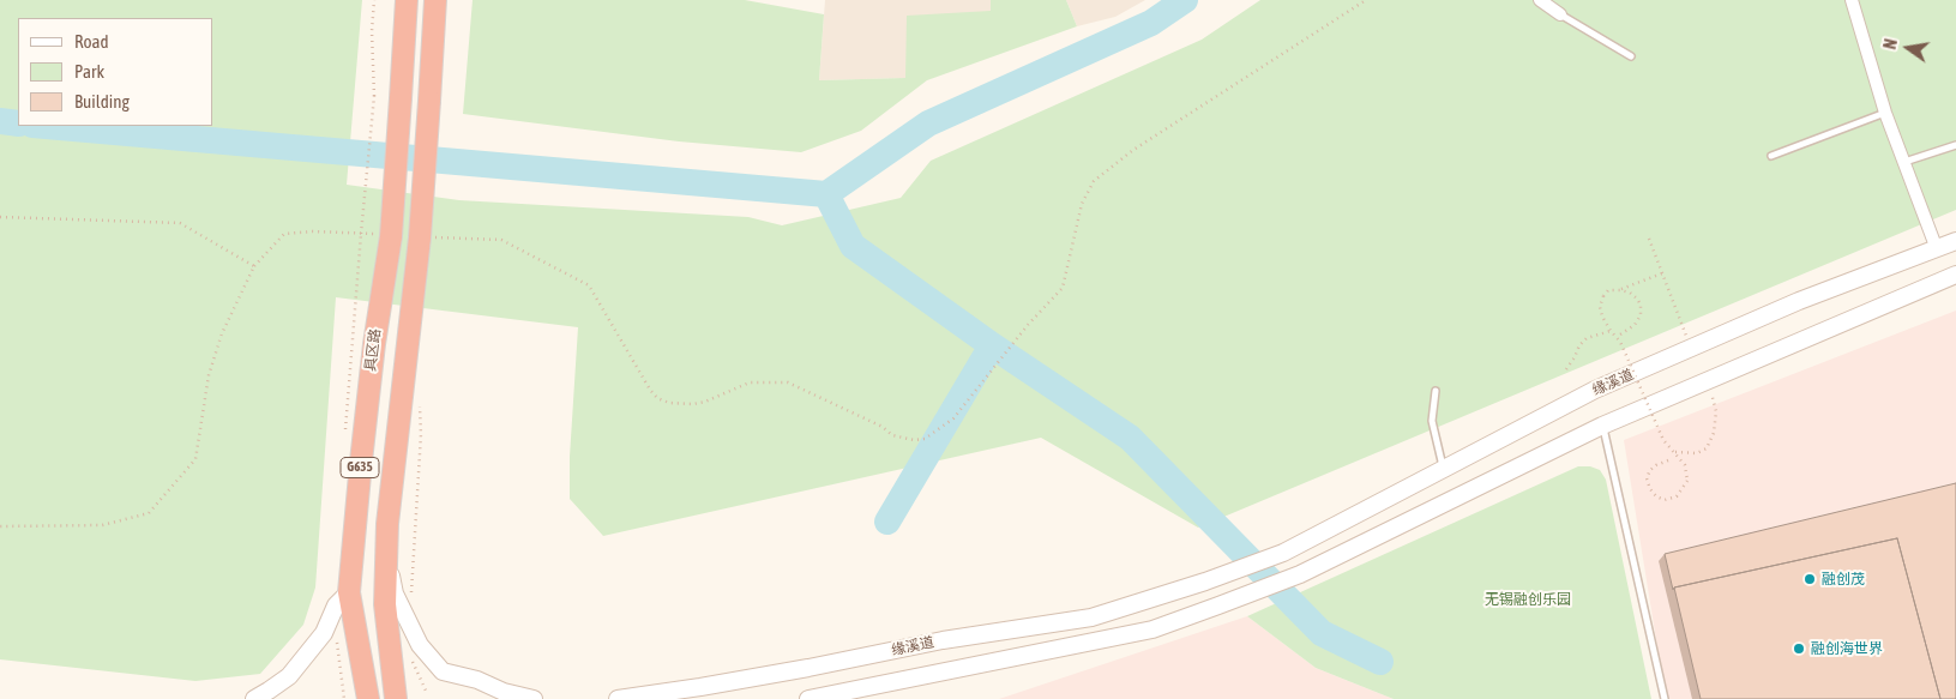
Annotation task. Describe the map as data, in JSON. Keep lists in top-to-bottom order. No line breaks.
{"streets":{"highway":["具区路","G635"],"main road":["缘溪道"]},"parks":["无锡融创乐园"],"places":["融创茂","融创海世界"],"legend":["Road","Park","Building"],"north":"left"}
